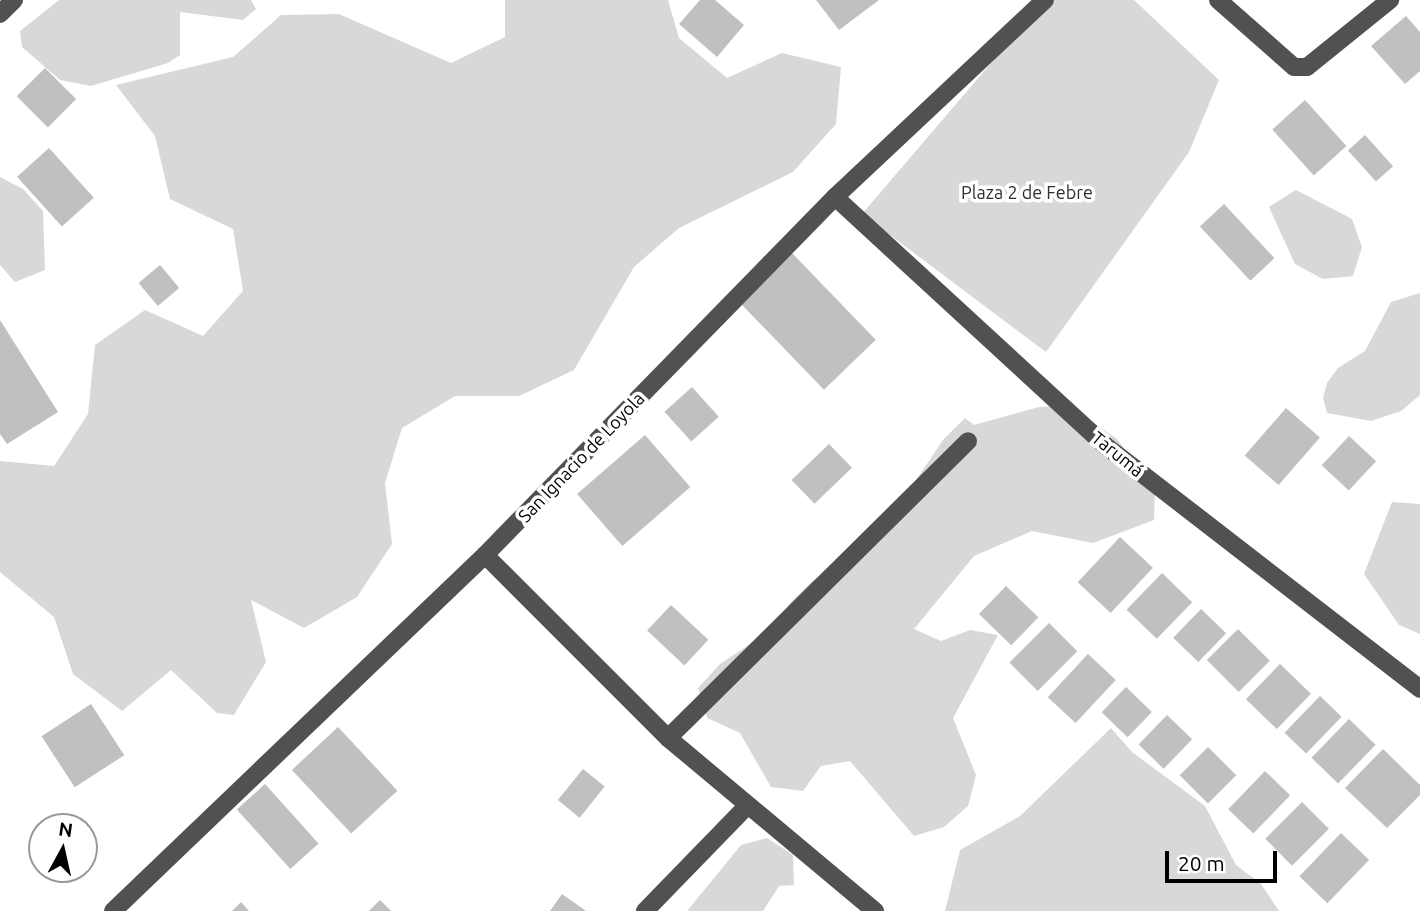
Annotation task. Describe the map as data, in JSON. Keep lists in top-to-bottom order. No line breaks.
{"streets":{"street":["Tarumá","San Ignacio de Loyola"]},"crossings":[["Tarumá","San Ignacio de Loyola"]],"parks":["Plaza 2 de Febre"],"scale_bar":"20 m","north":"top"}
